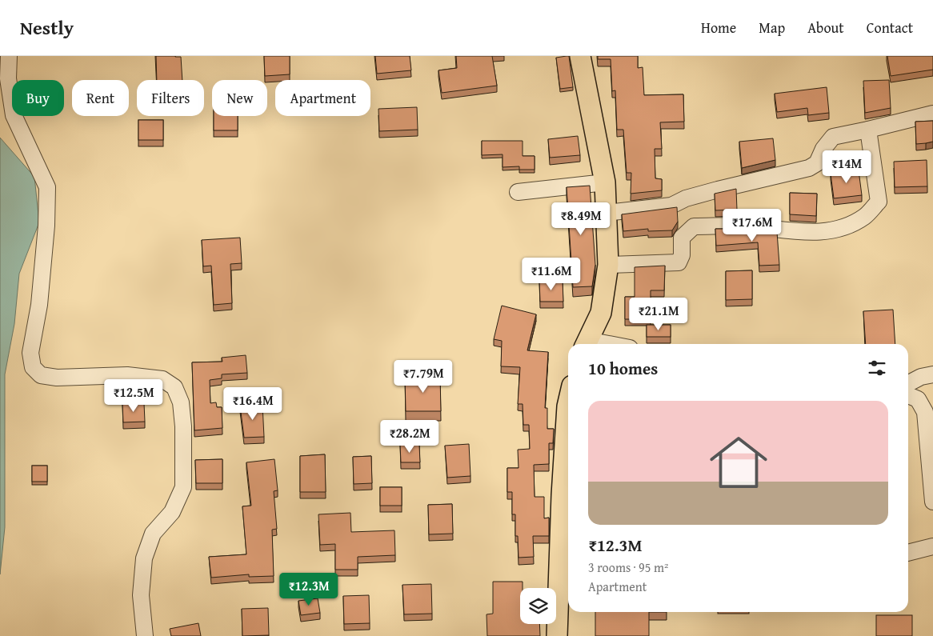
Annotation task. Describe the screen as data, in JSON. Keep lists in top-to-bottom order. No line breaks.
{"page":{"header":"Nestly","nav":["Home","Map","About","Contact"],"chip":["Buy","Rent","Filters","New","Apartment"],"price":["₹14M","₹8.49M","₹17.6M","₹11.6M","₹21.1M","₹7.79M","₹12.5M","₹16.4M","₹28.2M","₹12.3M"],"heading":"10 homes","list":[{"name":"₹12.3M","note":"3 rooms · 95 m² · Apartment"}]}}
